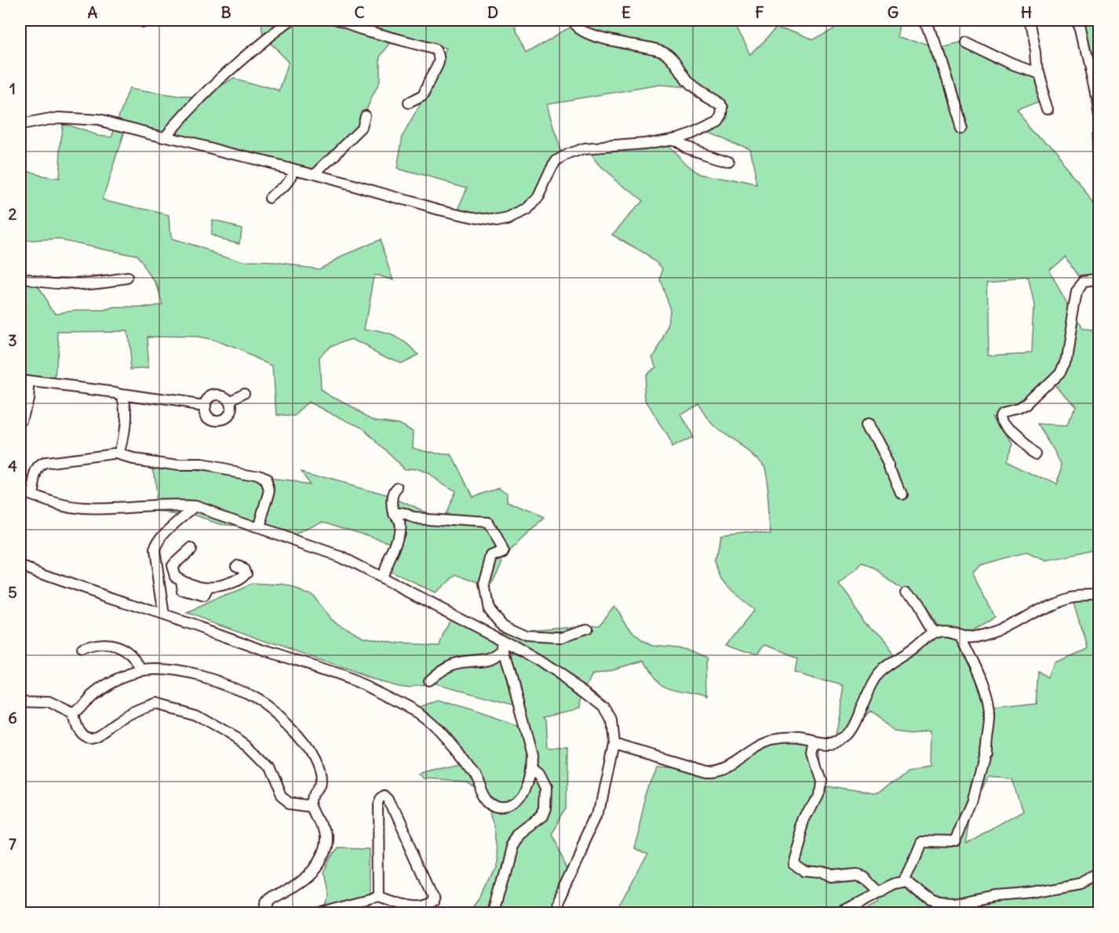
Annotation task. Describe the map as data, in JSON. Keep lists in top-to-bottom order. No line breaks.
{"grid":{"columns":["A","B","C","D","E","F","G","H"],"rows":["1","2","3","4","5","6","7"]}}
